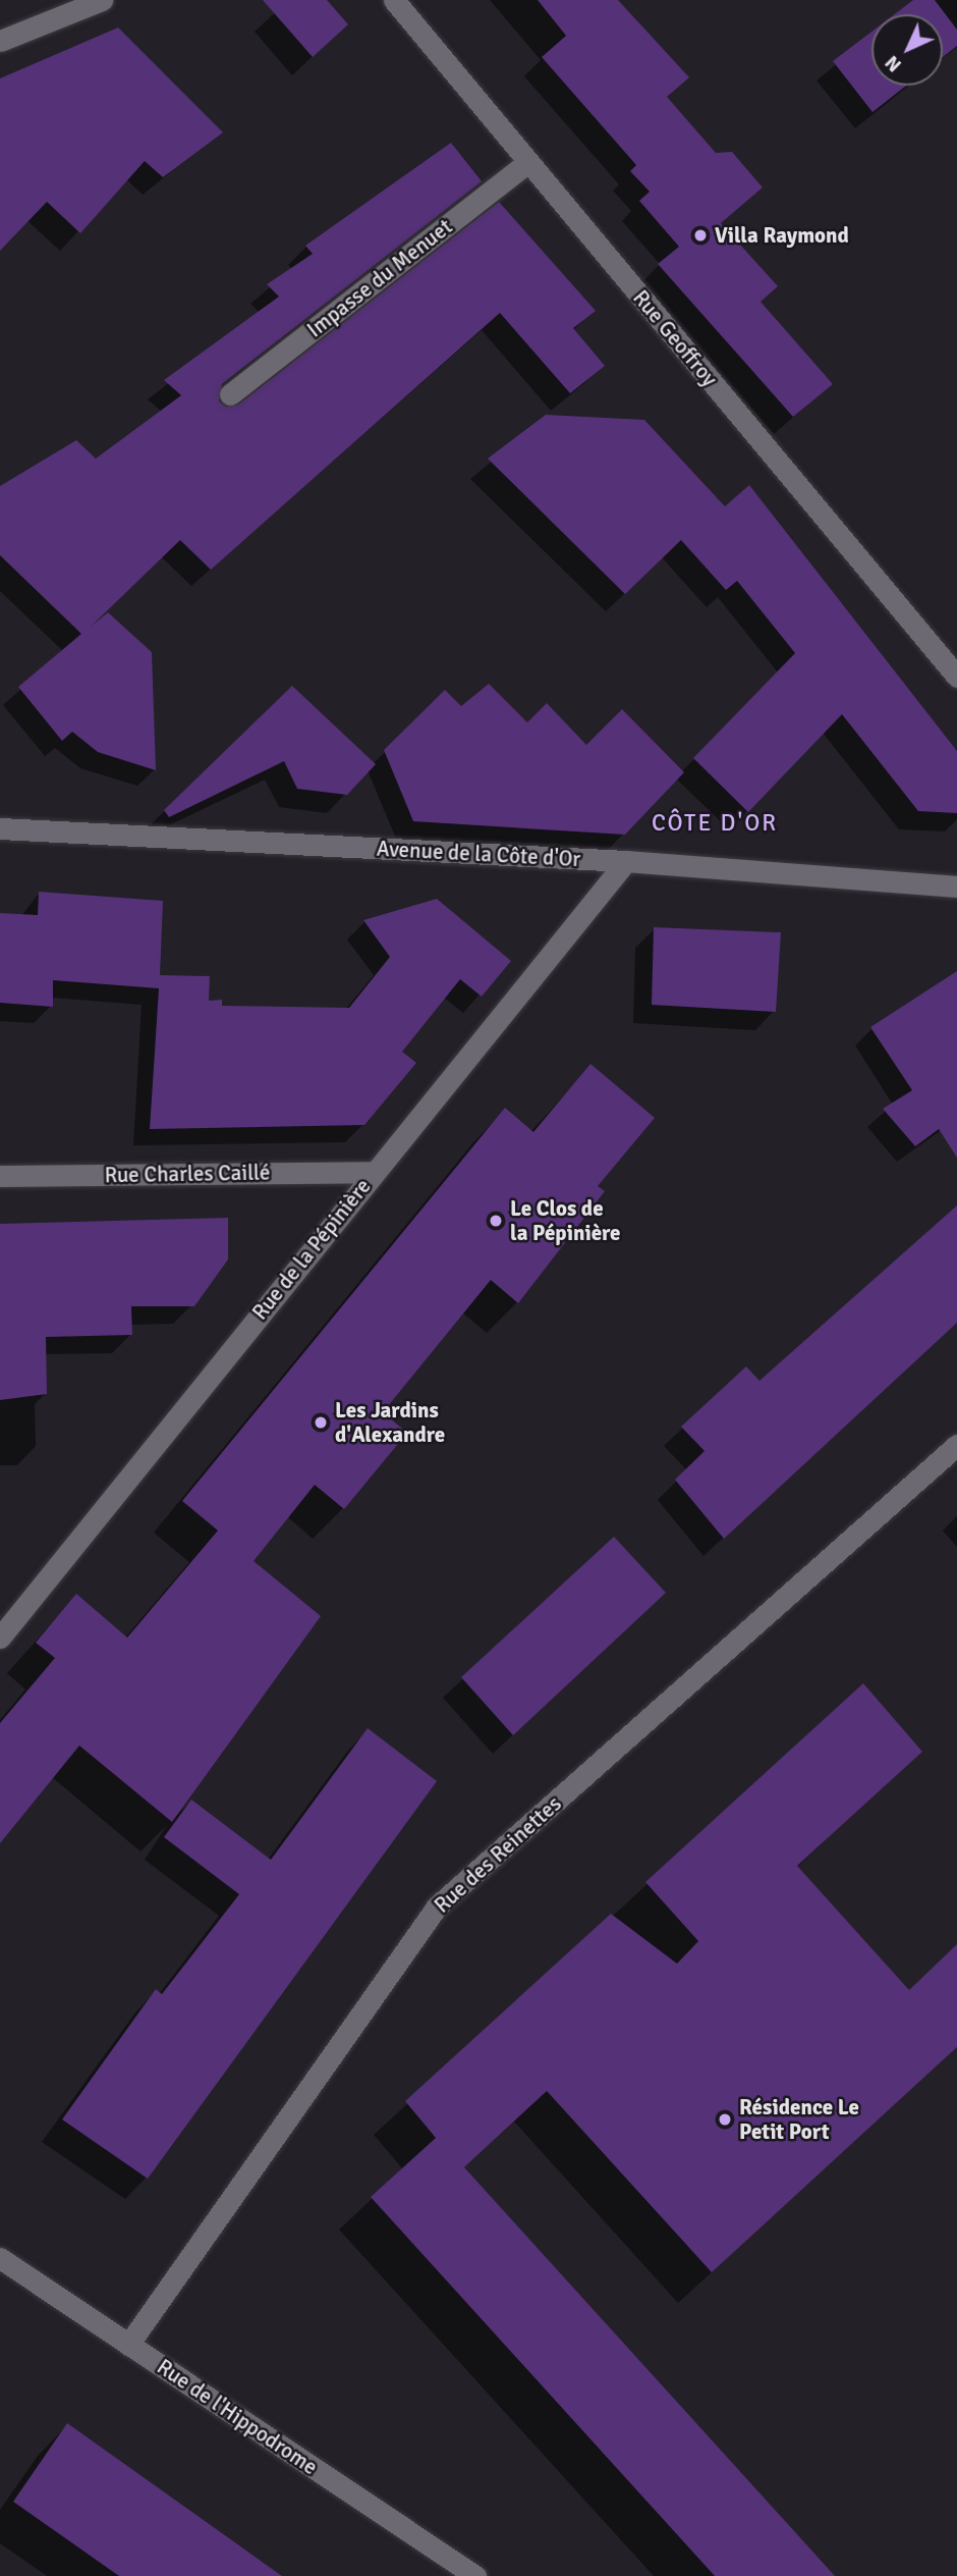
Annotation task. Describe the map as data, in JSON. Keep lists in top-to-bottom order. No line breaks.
{"streets":{"street":["Impasse du Menuet","Rue Geoffroy","Avenue de la Côte d'Or","Rue Charles Caillé","Rue de la Pépinière","Rue des Reinettes","Rue de l'Hippodrome"]},"crossings":[["Impasse du Menuet","Rue Geoffroy"],["Avenue de la Côte d'Or","Rue de la Pépinière"],["Rue Charles Caillé","Rue de la Pépinière"],["Rue des Reinettes","Rue de l'Hippodrome"]],"districts":["CÔTE D'OR"],"places":["Villa Raymond","Le Clos de la Pépinière","Les Jardins d'Alexandre","Résidence Le Petit Port"],"north":"bottom left"}
